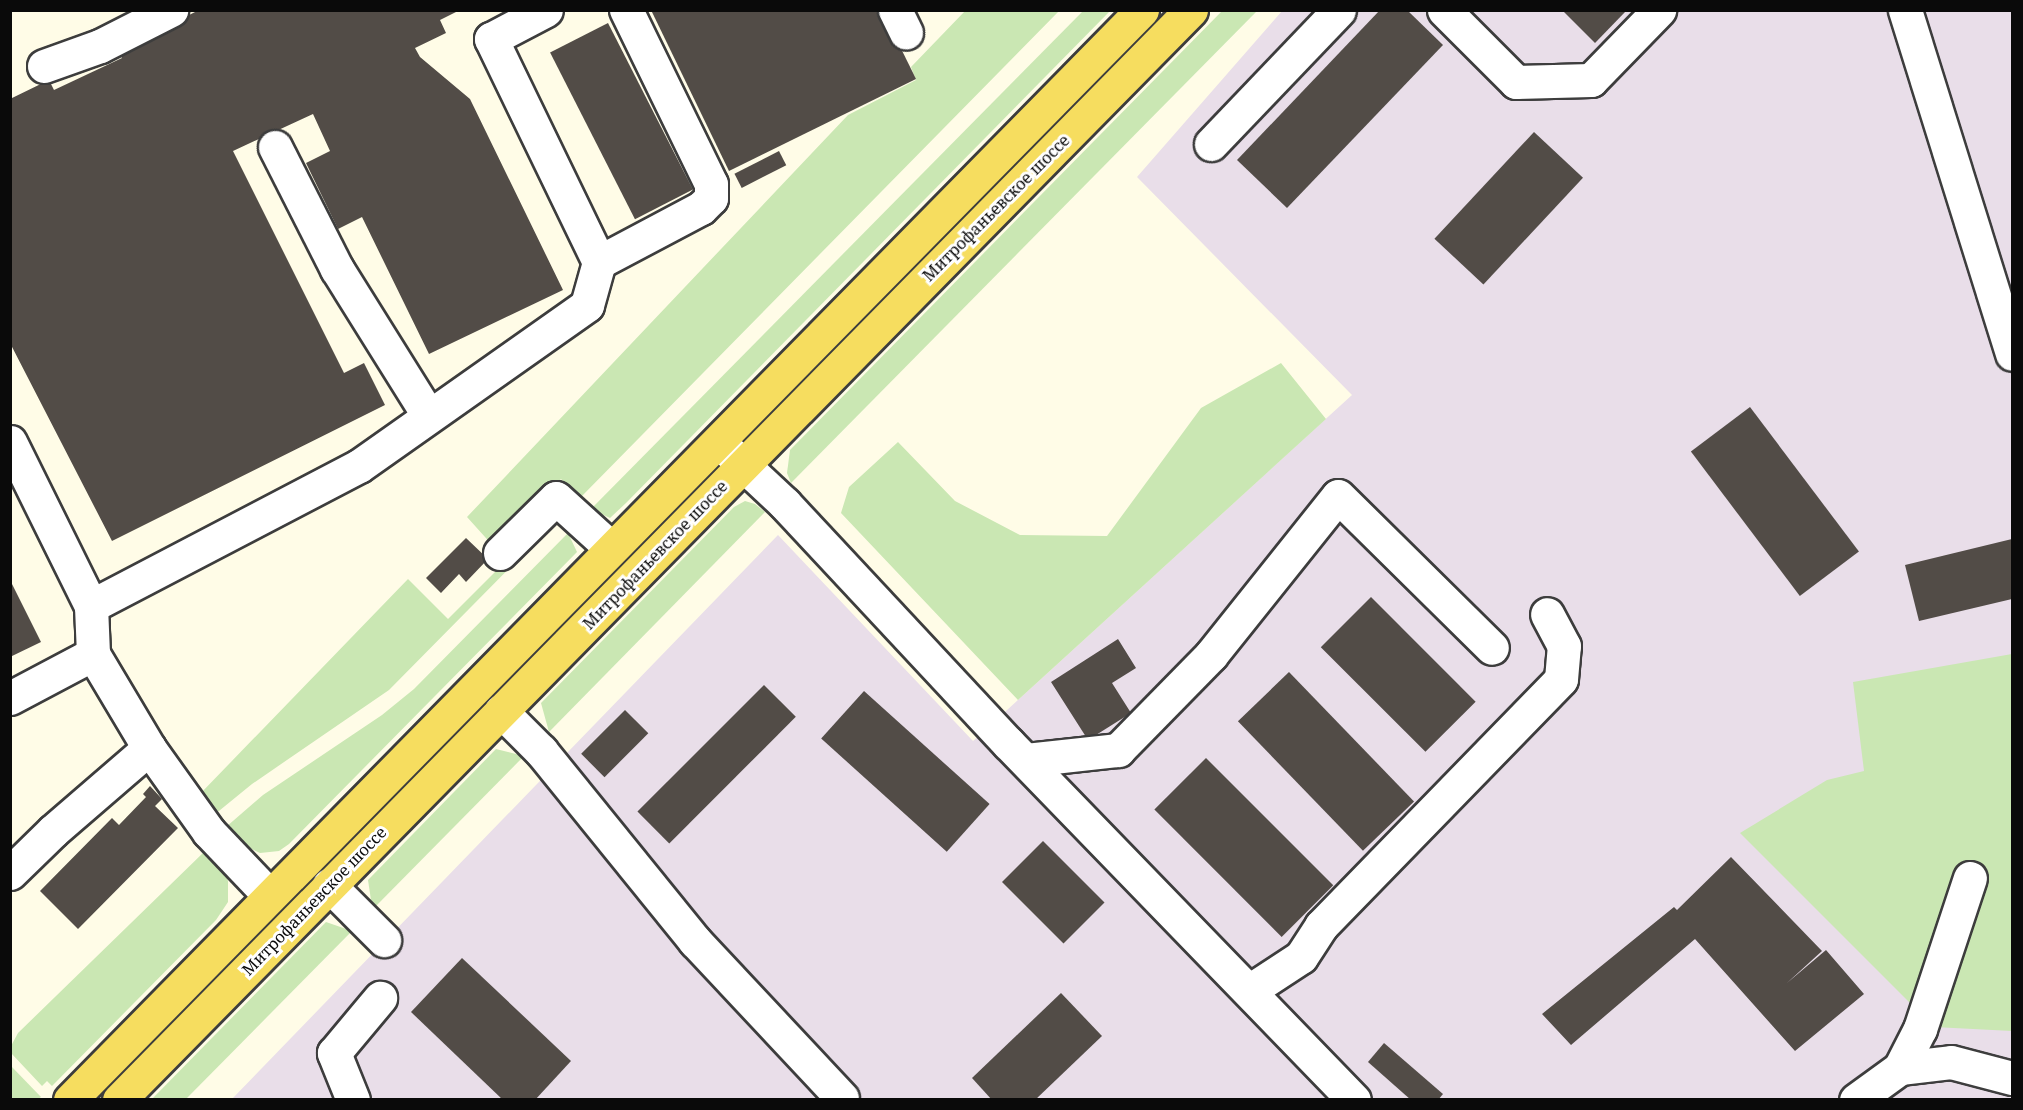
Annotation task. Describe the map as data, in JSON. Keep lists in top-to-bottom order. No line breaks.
{"streets":{"main road":["Митрофаньевское шоссе"]}}
